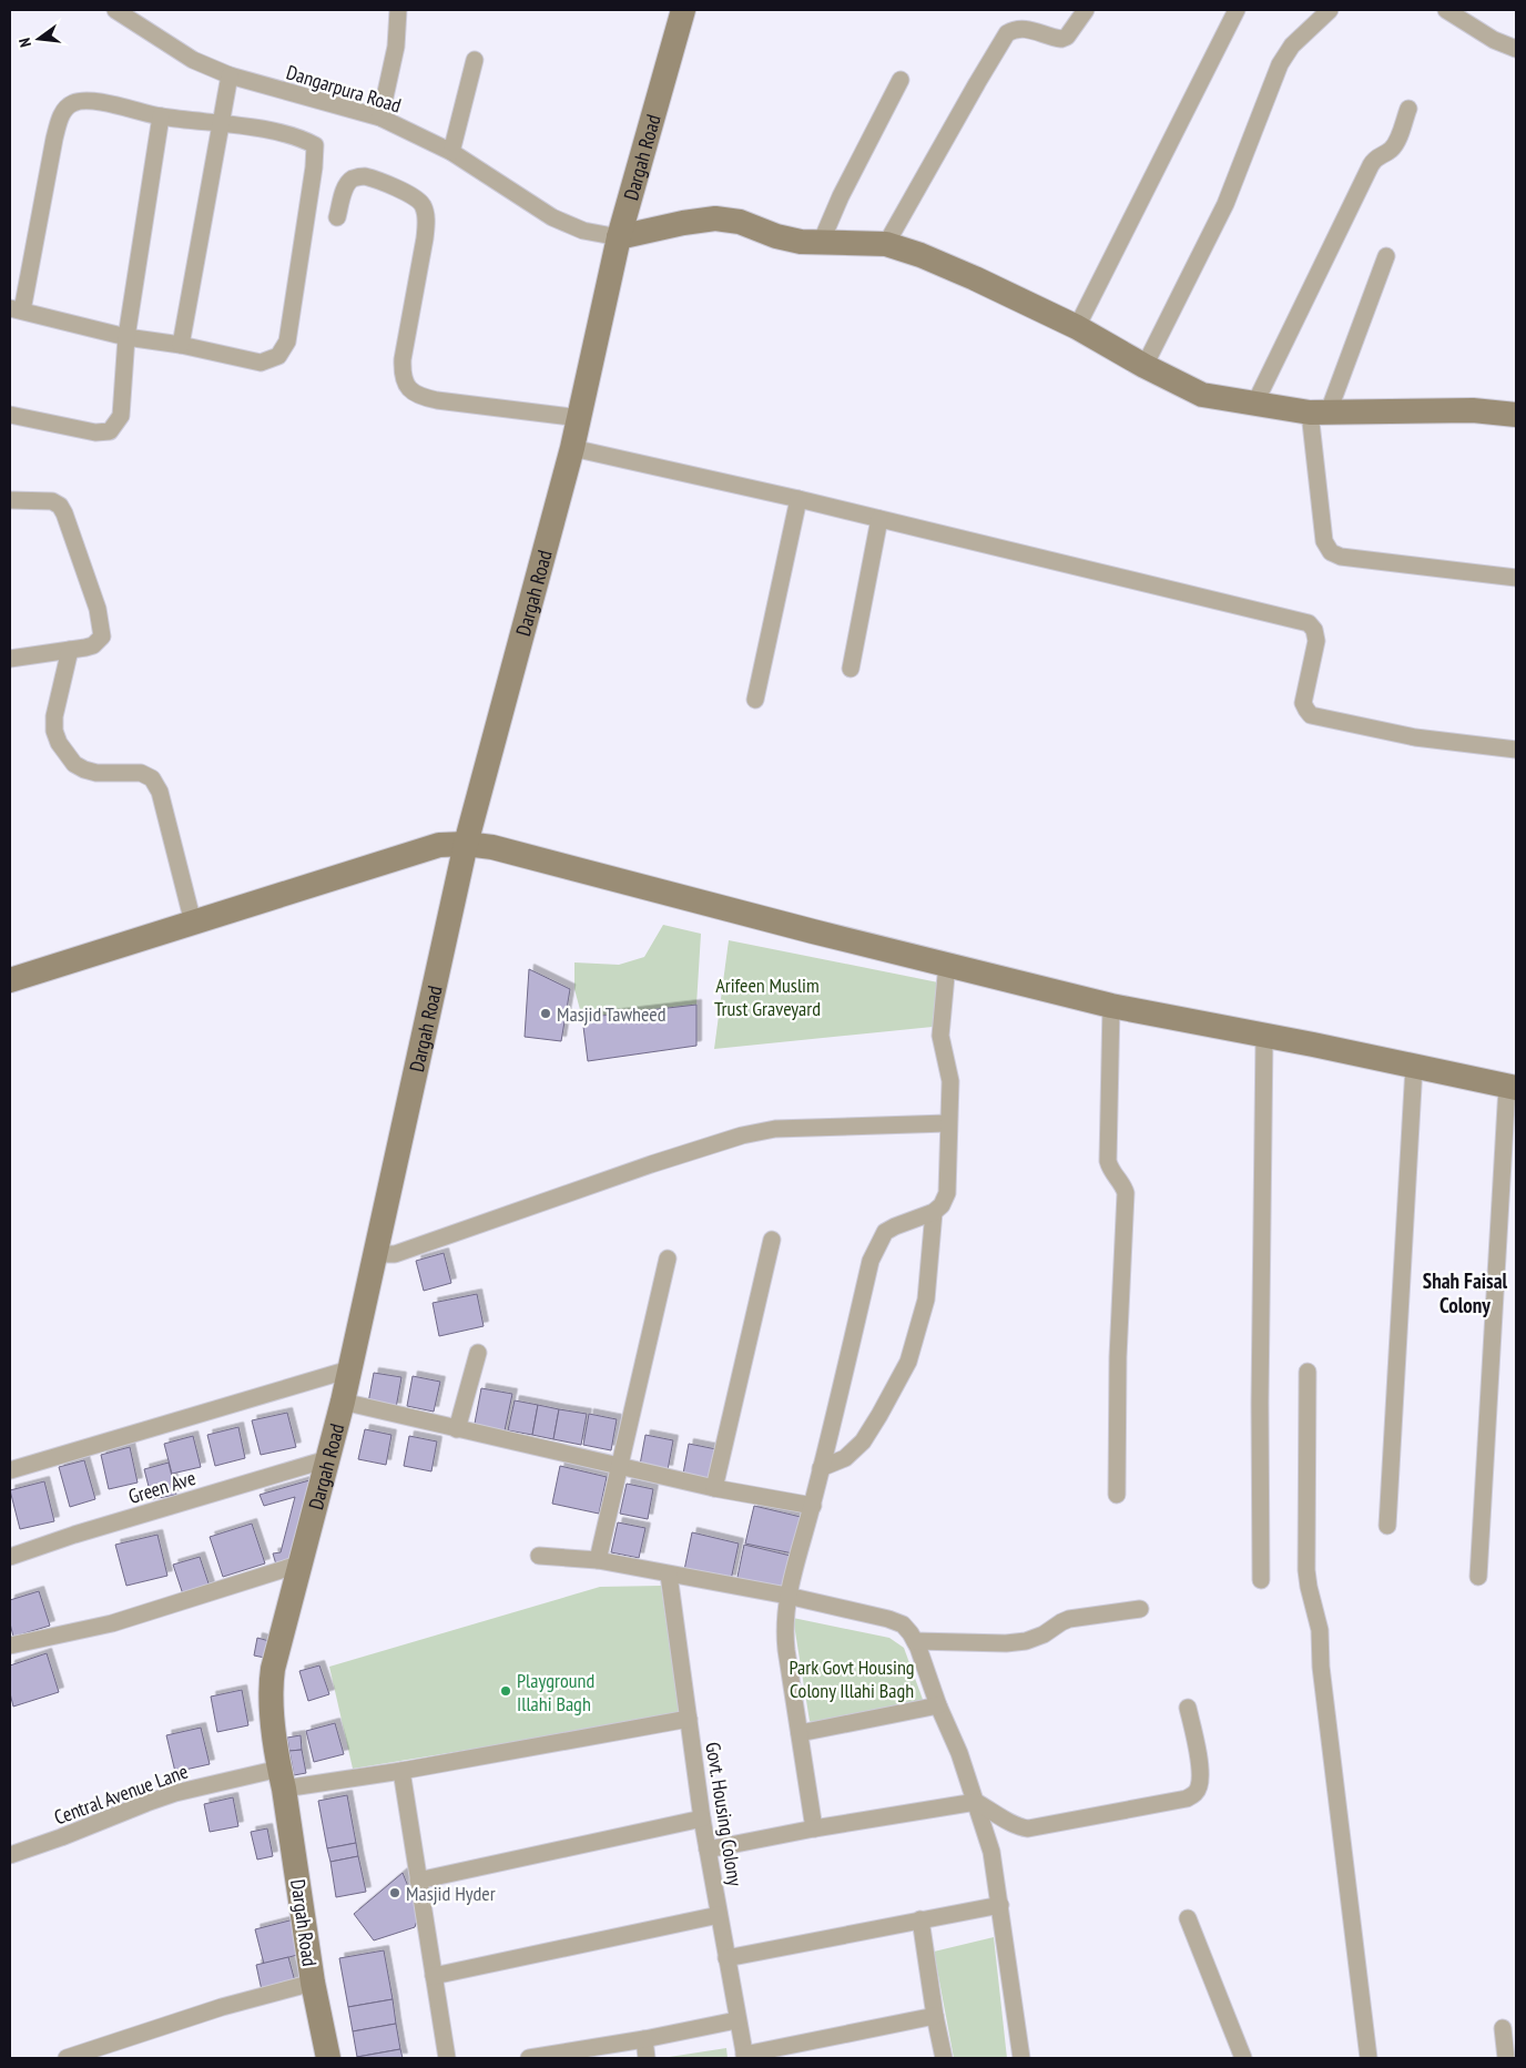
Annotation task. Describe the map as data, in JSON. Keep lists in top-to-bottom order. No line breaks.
{"streets":{"street":["Dangarpura Road","Dargah Road","Green Ave","Central Avenue Lane","Govt. Housing Colony"]},"crossings":[["Dangarpura Road","Dargah Road"],["Dargah Road","Green Ave"],["Dargah Road","Central Avenue Lane"],["Central Avenue Lane","Govt. Housing Colony"]],"districts":["Shah Faisal Colony"],"parks":["Arifeen Muslim Trust Graveyard","Park Govt Housing Colony Illahi Bagh"],"places":["Masjid Tawheed","Playground Illahi Bagh","Masjid Hyder"],"north":"left"}
